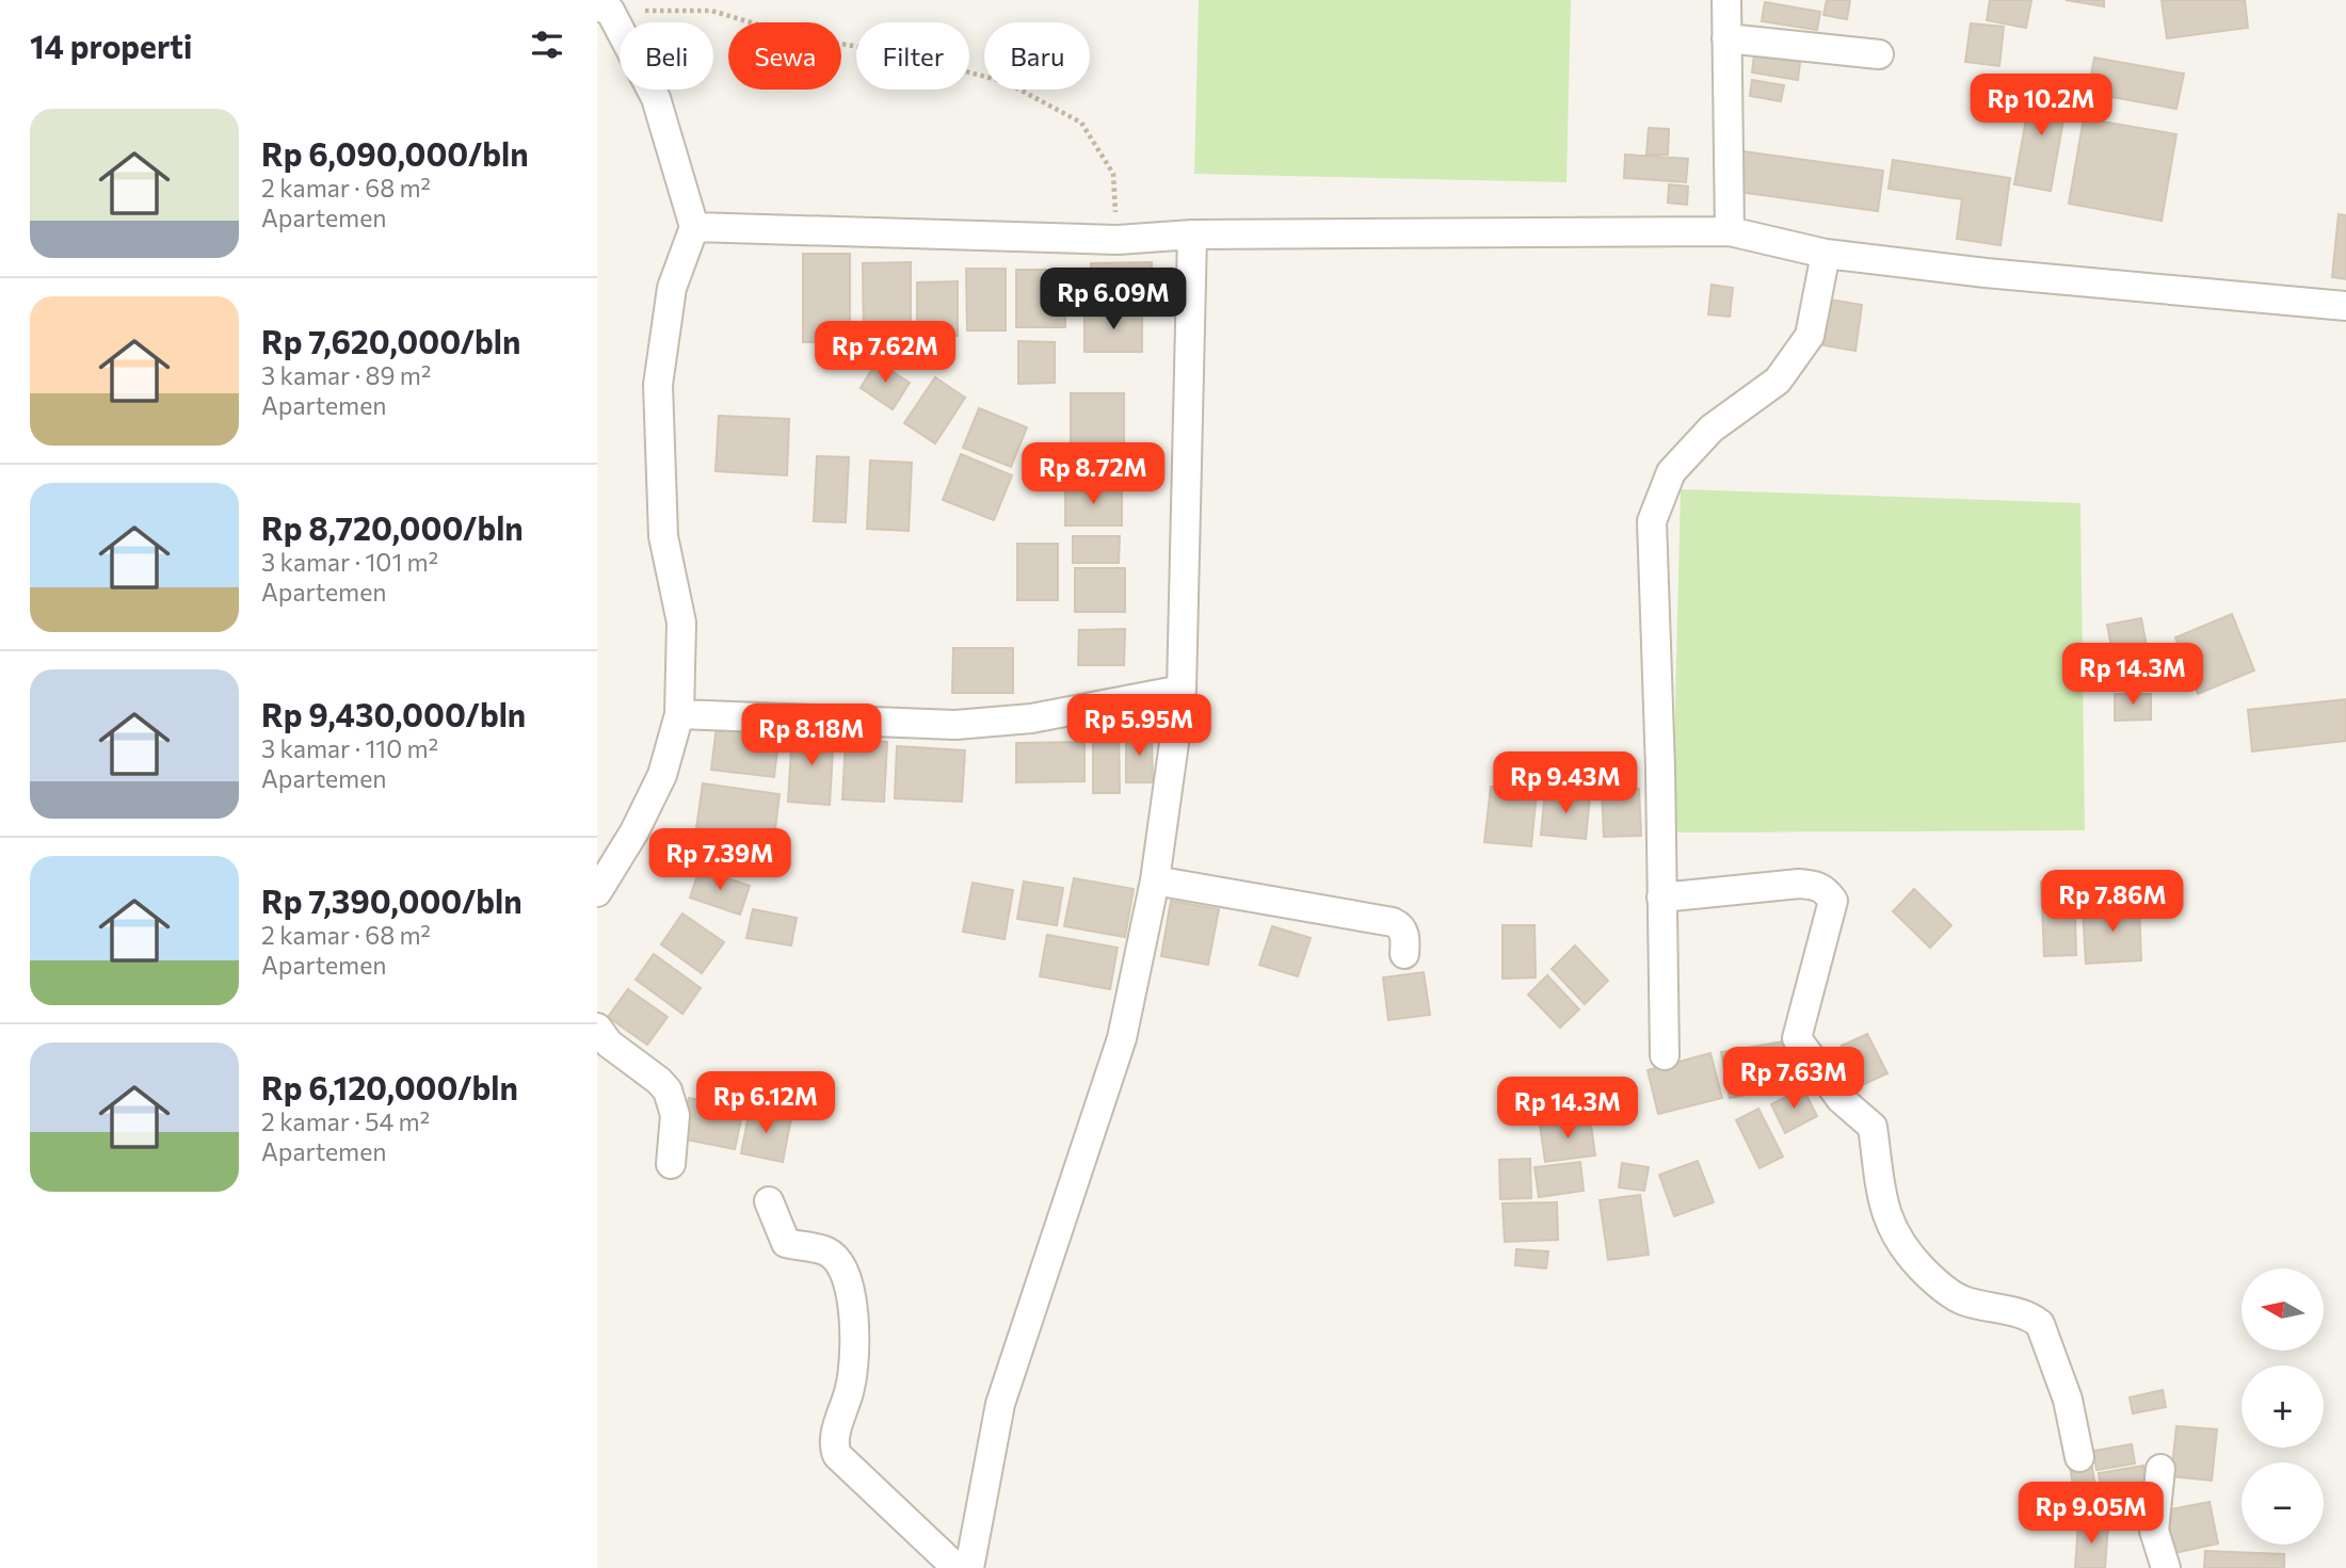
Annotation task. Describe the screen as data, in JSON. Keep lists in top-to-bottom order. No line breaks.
{"north":"left","page":{"heading":"14 properti","chip":["Beli","Sewa","Filter","Baru"],"price":["Rp 10.2M","Rp 6.09M","Rp 7.62M","Rp 8.72M","Rp 14.3M","Rp 5.95M","Rp 8.18M","Rp 9.43M","Rp 7.39M","Rp 7.86M","Rp 7.63M","Rp 6.12M","Rp 14.3M","Rp 9.05M"],"list":[{"name":"Rp 6,090,000/bln","note":"2 kamar · 68 m² · Apartemen"},{"name":"Rp 7,620,000/bln","note":"3 kamar · 89 m² · Apartemen"},{"name":"Rp 8,720,000/bln","note":"3 kamar · 101 m² · Apartemen"},{"name":"Rp 9,430,000/bln","note":"3 kamar · 110 m² · Apartemen"},{"name":"Rp 7,390,000/bln","note":"2 kamar · 68 m² · Apartemen"},{"name":"Rp 6,120,000/bln","note":"2 kamar · 54 m² · Apartemen"}],"map_buttons":["+","−"]}}
